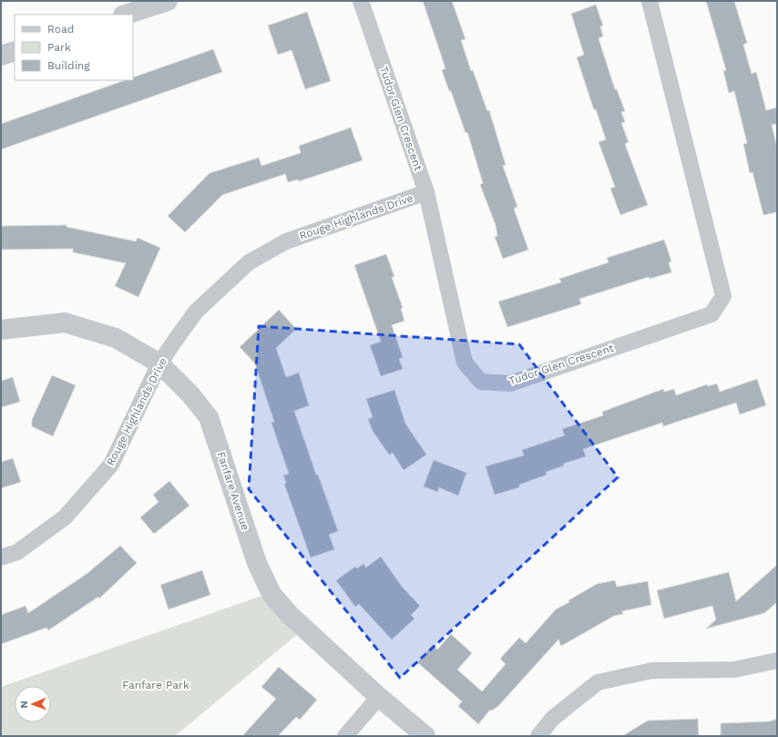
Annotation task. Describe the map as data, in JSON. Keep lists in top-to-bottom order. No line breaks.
{"streets":{"street":["Tudor Glen Crescent","Rouge Highlands Drive","Fanfare Avenue"]},"crossings":[["Tudor Glen Crescent","Rouge Highlands Drive"],["Rouge Highlands Drive","Fanfare Avenue"]],"parks":["Fanfare Park"],"legend":["Road","Park","Building"],"north":"left"}
